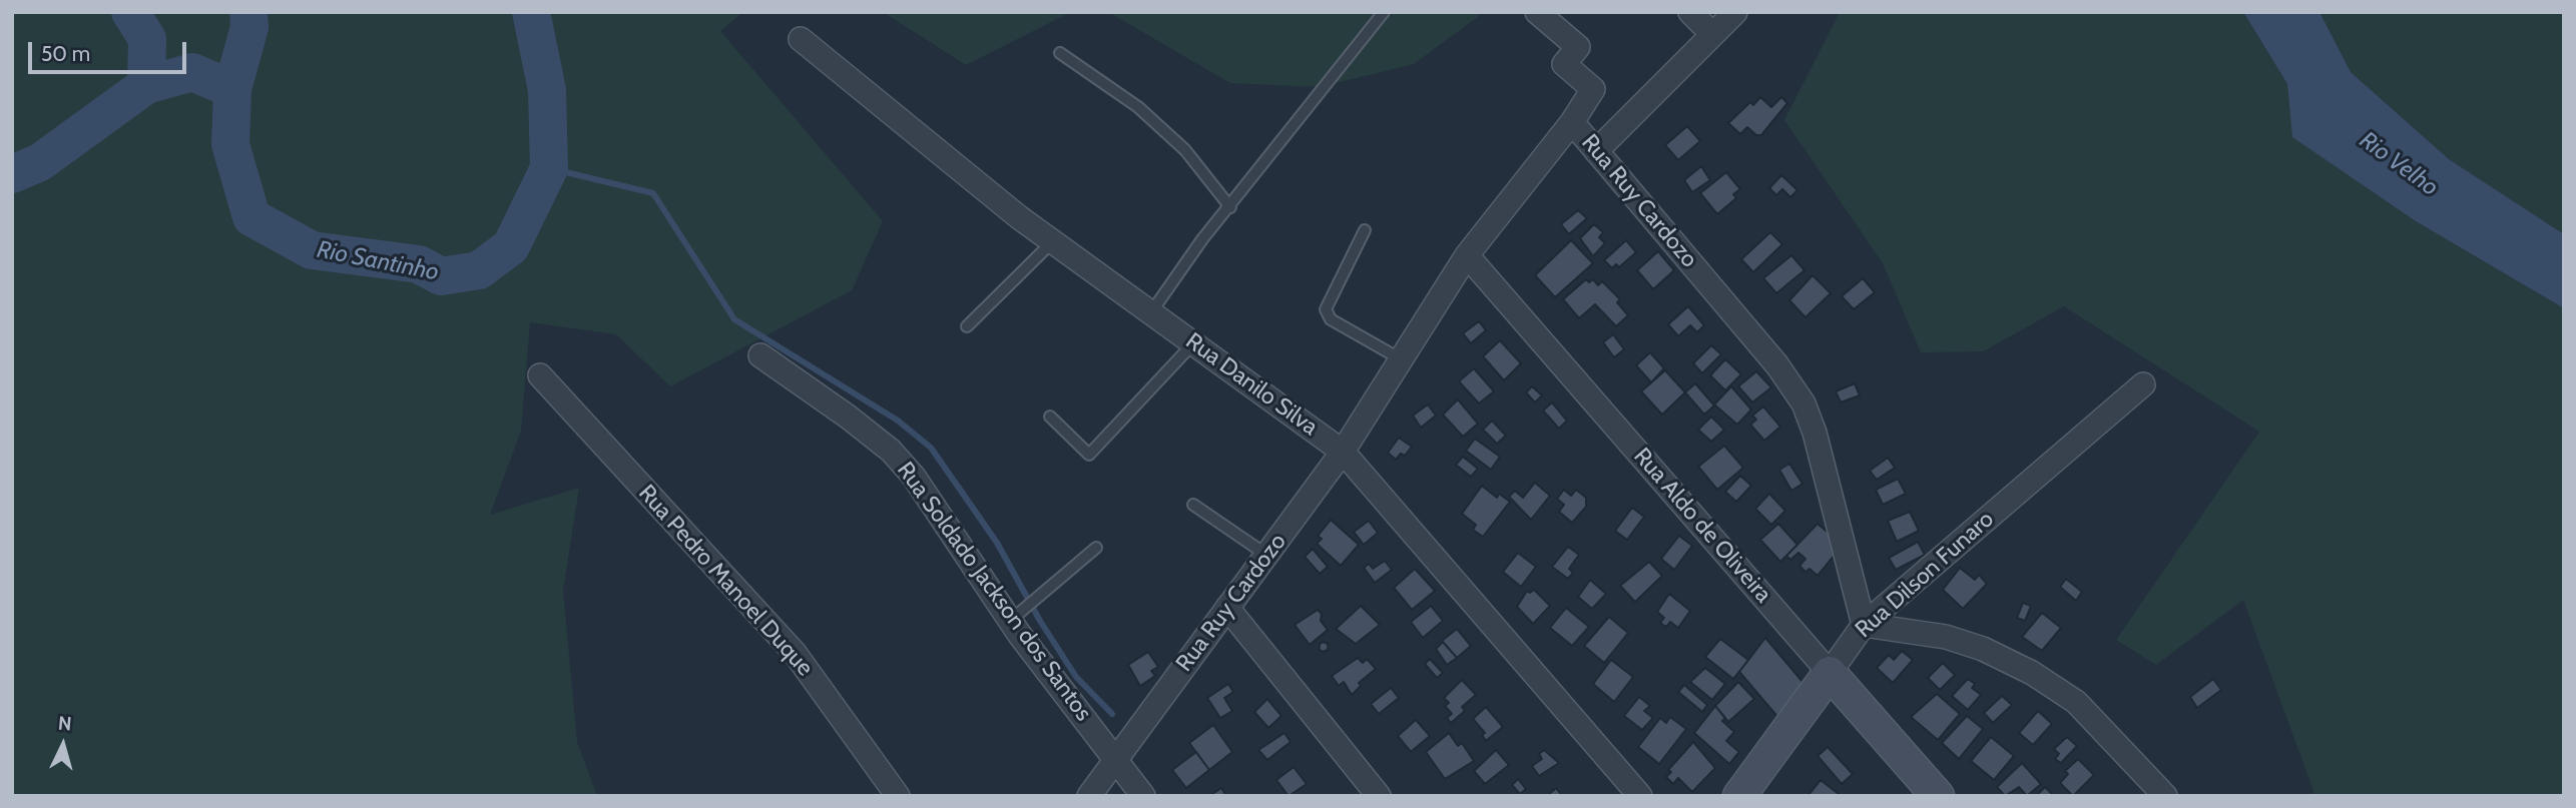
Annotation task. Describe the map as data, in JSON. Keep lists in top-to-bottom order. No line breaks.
{"streets":{"street":["Rua Ruy Cardozo","Rua Danilo Silva","Rua Aldo de Oliveira","Rua Dilson Funaro","Rua Pedro Manoel Duque","Rua Soldado Jackson dos Santos"]},"crossings":[["Rua Ruy Cardozo","Rua Danilo Silva"],["Rua Ruy Cardozo","Rua Aldo de Oliveira"],["Rua Ruy Cardozo","Rua Dilson Funaro"],["Rua Ruy Cardozo","Rua Soldado Jackson dos Santos"],["Rua Aldo de Oliveira","Rua Dilson Funaro"]],"water":["Rio Velho","Rio Santinho"],"scale_bar":"50 m","north":"top"}
